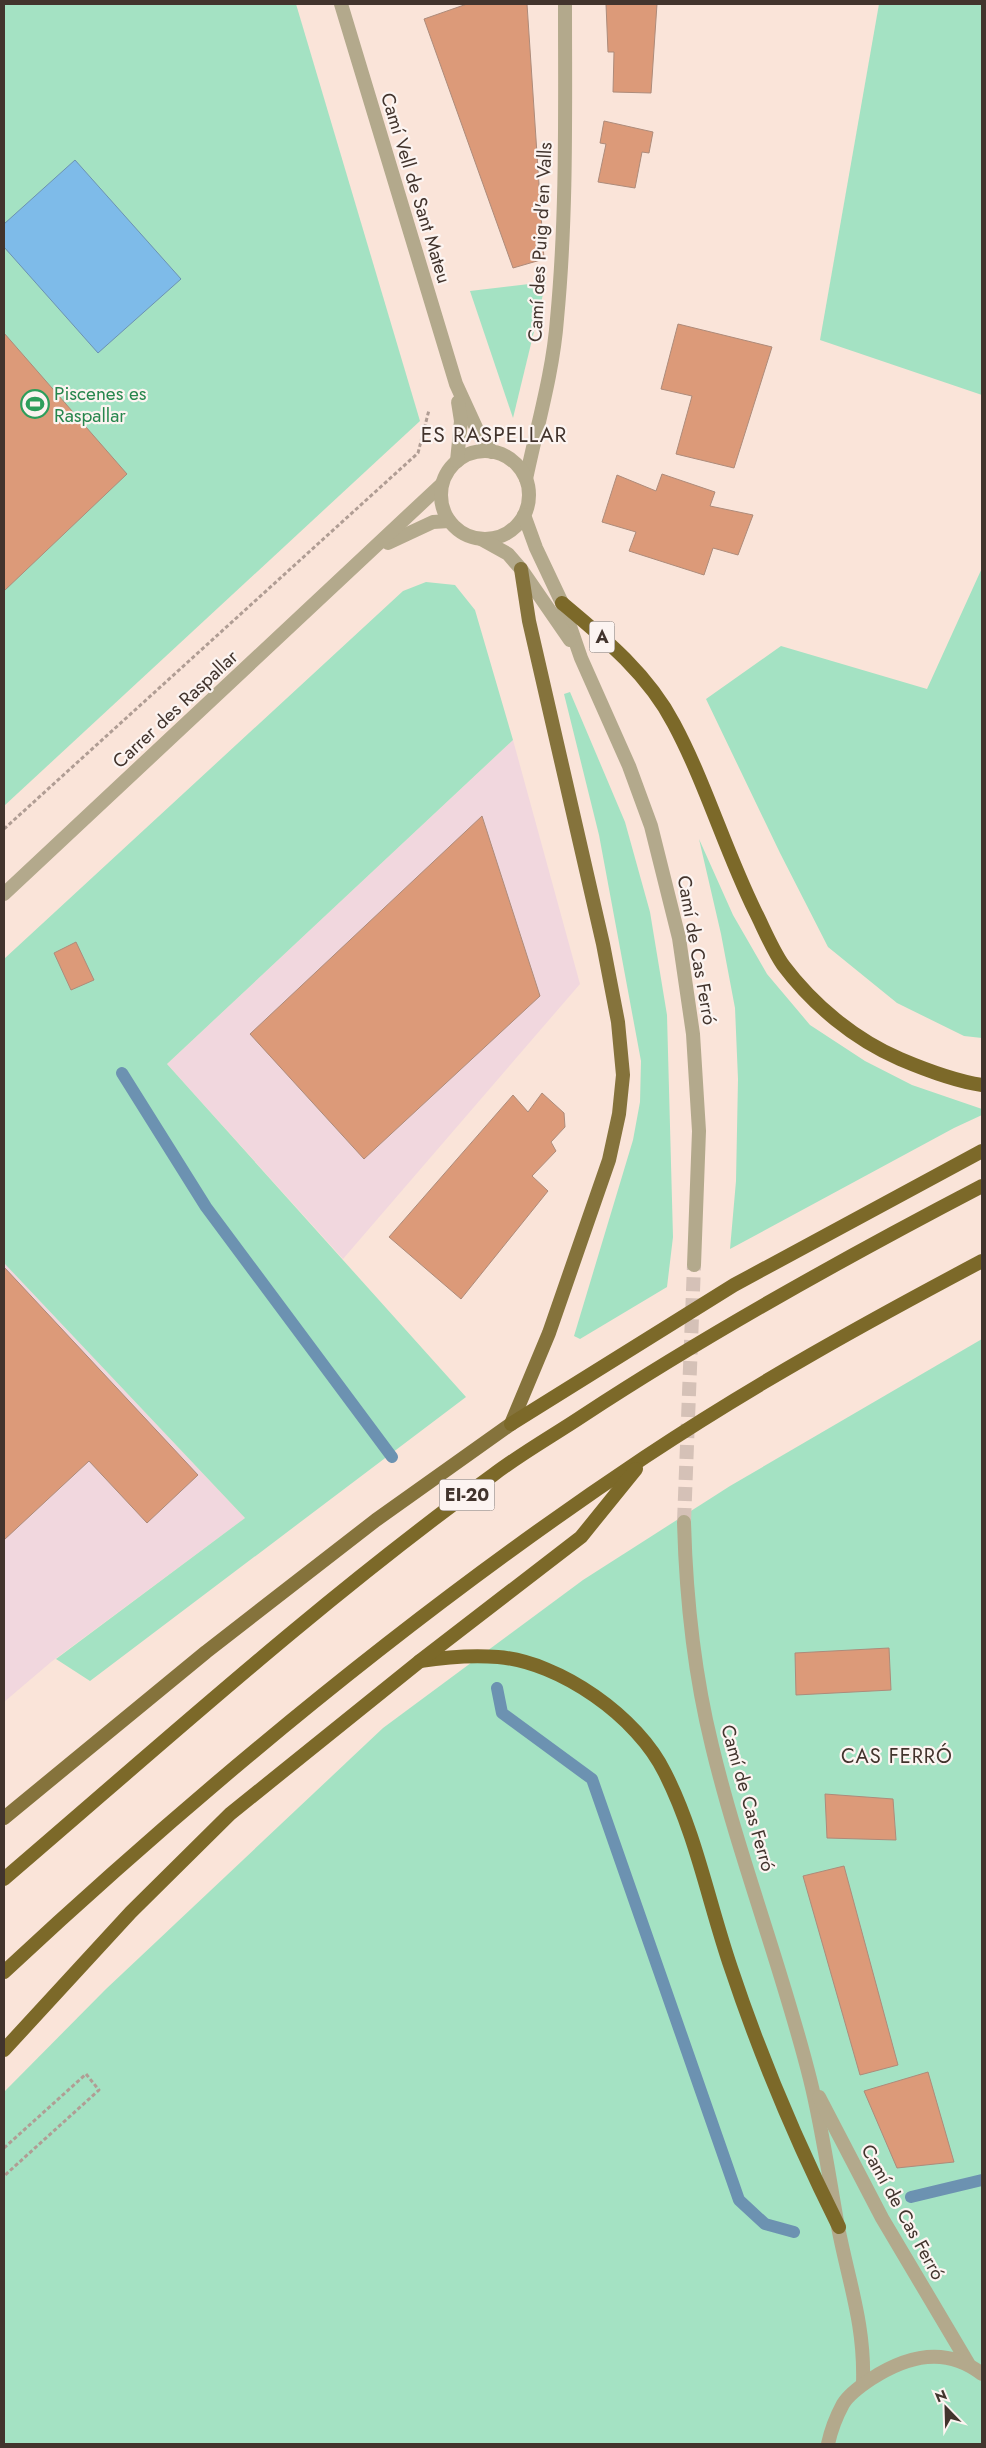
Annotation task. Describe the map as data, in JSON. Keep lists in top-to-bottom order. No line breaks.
{"streets":{"highway":["A","EI-20"],"street":["Camí Vell de Sant Mateu","Camí des Puig d'en Valls","Carrer des Raspallar","Camí de Cas Ferró"]},"crossings":[["Camí Vell de Sant Mateu","Camí des Puig d'en Valls"],["Camí Vell de Sant Mateu","Carrer des Raspallar"],["Camí Vell de Sant Mateu","Camí de Cas Ferró"],["Camí des Puig d'en Valls","Carrer des Raspallar"],["Camí des Puig d'en Valls","Camí de Cas Ferró"],["A","Camí de Cas Ferró"],["Carrer des Raspallar","Camí de Cas Ferró"]],"districts":["ES RASPELLAR","CAS FERRÓ"],"places":{"sports":["Piscenes es Raspallar"]},"north":"top left"}
